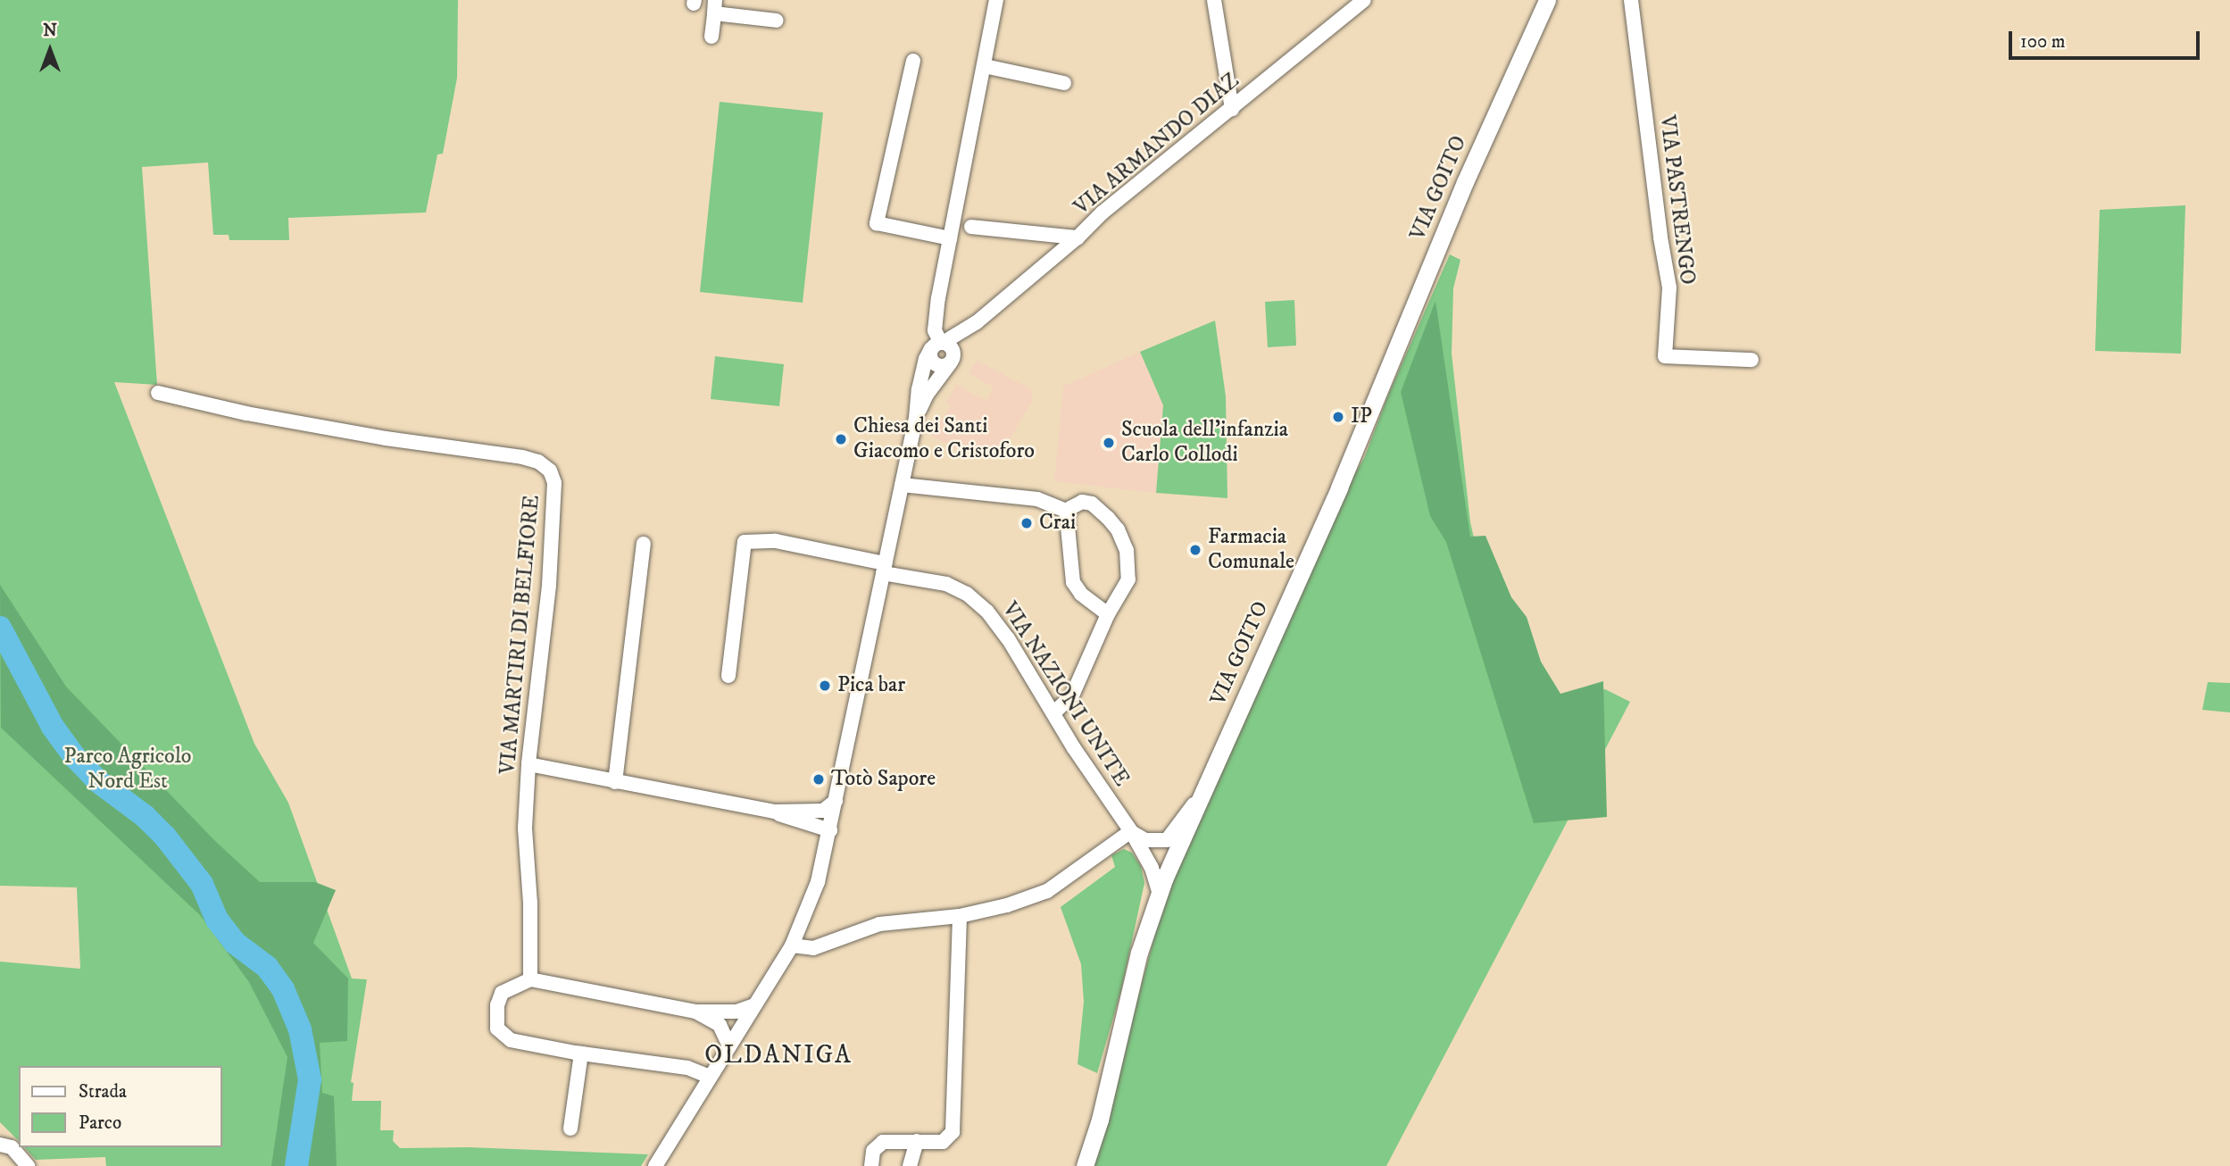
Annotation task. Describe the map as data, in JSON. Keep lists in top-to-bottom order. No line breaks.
{"streets":{"street":["VIA ARMANDO DIAZ","VIA GOITO","VIA PASTRENGO","VIA MARTIRI DI BELFIORE","VIA NAZIONI UNITE"]},"crossings":[["VIA ARMANDO DIAZ","VIA NAZIONI UNITE"],["VIA GOITO","VIA NAZIONI UNITE"]],"districts":["OLDANIGA"],"parks":["Parco Agricolo Nord Est"],"places":["IP","Chiesa dei Santi Giacomo e Cristoforo","Scuola dell'infanzia Carlo Collodi","Crai","Farmacia Comunale","Pica bar","Totò Sapore"],"legend":["Strada","Parco"],"scale_bar":"100 m","north":"top"}
